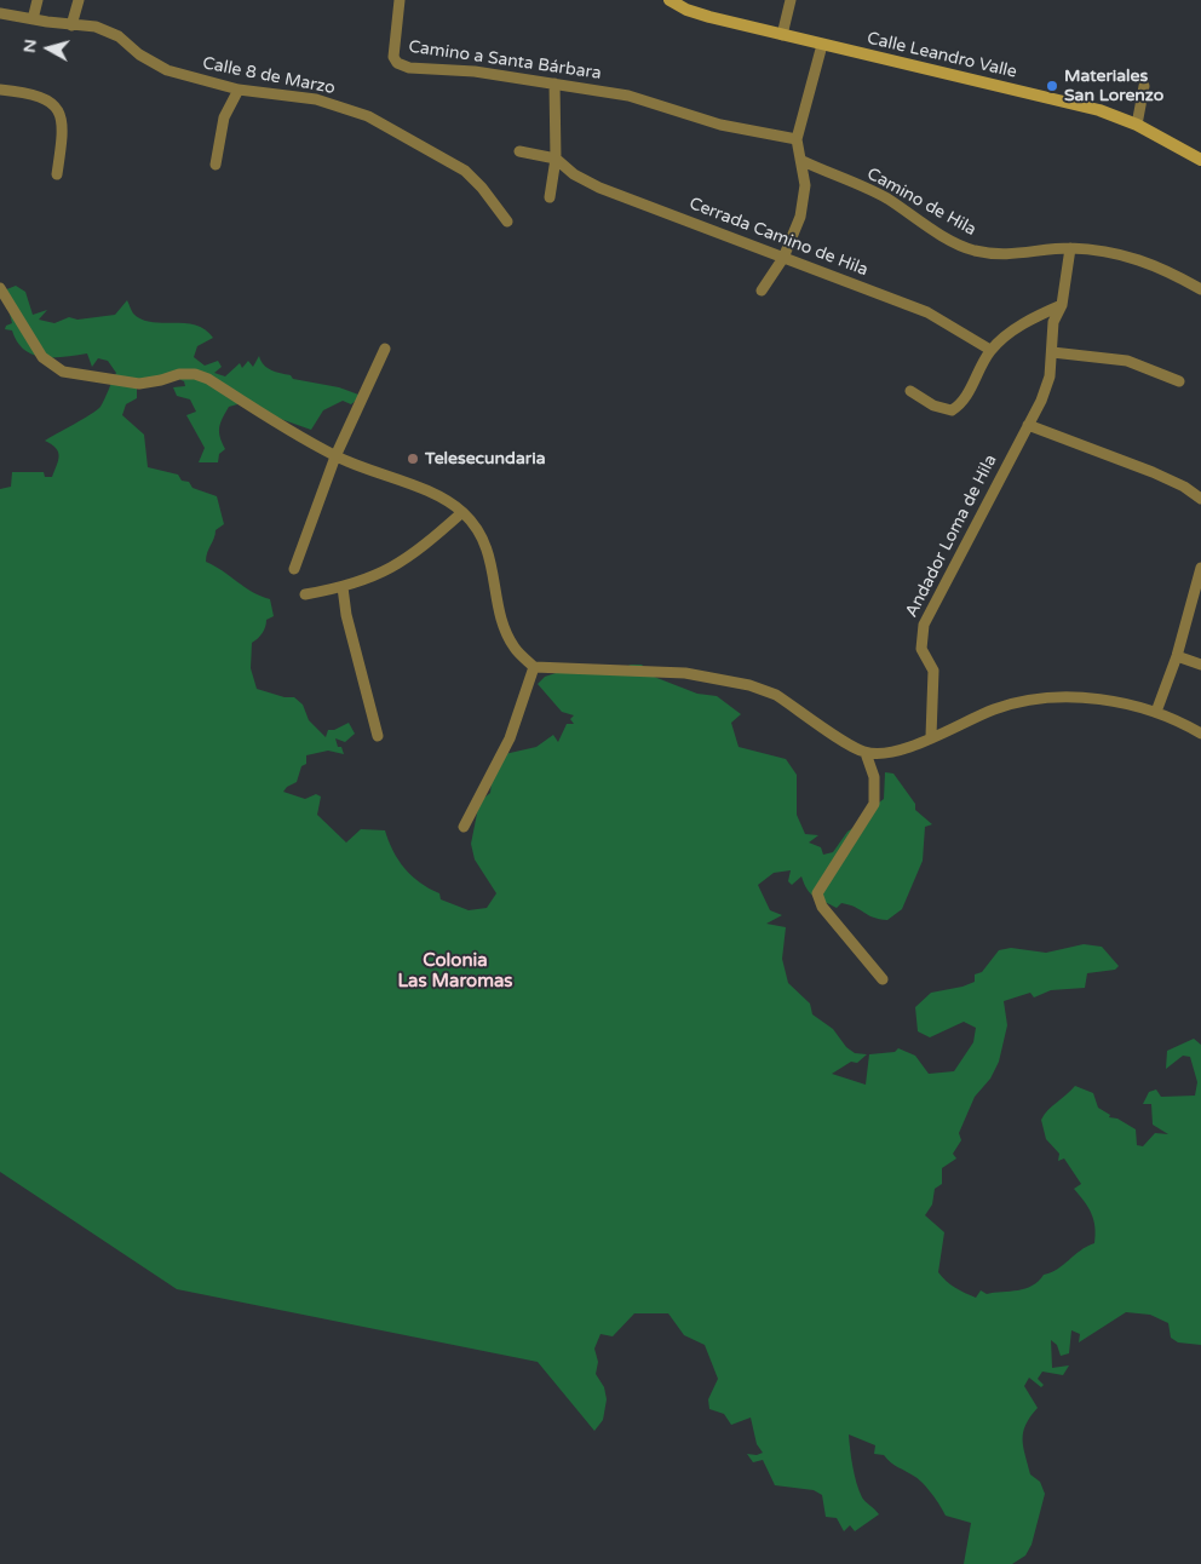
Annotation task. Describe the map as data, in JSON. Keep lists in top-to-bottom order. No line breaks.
{"streets":{"street":["Calle Leandro Valle","Camino a Santa Bárbara","Calle 8 de Marzo","Camino de Hila","Cerrada Camino de Hila","Andador Loma de Hila"]},"crossings":[["Camino de Hila","Andador Loma de Hila"]],"districts":["Colonia Las Maromas"],"places":["Materiales San Lorenzo","Telesecundaria"],"north":"left"}
